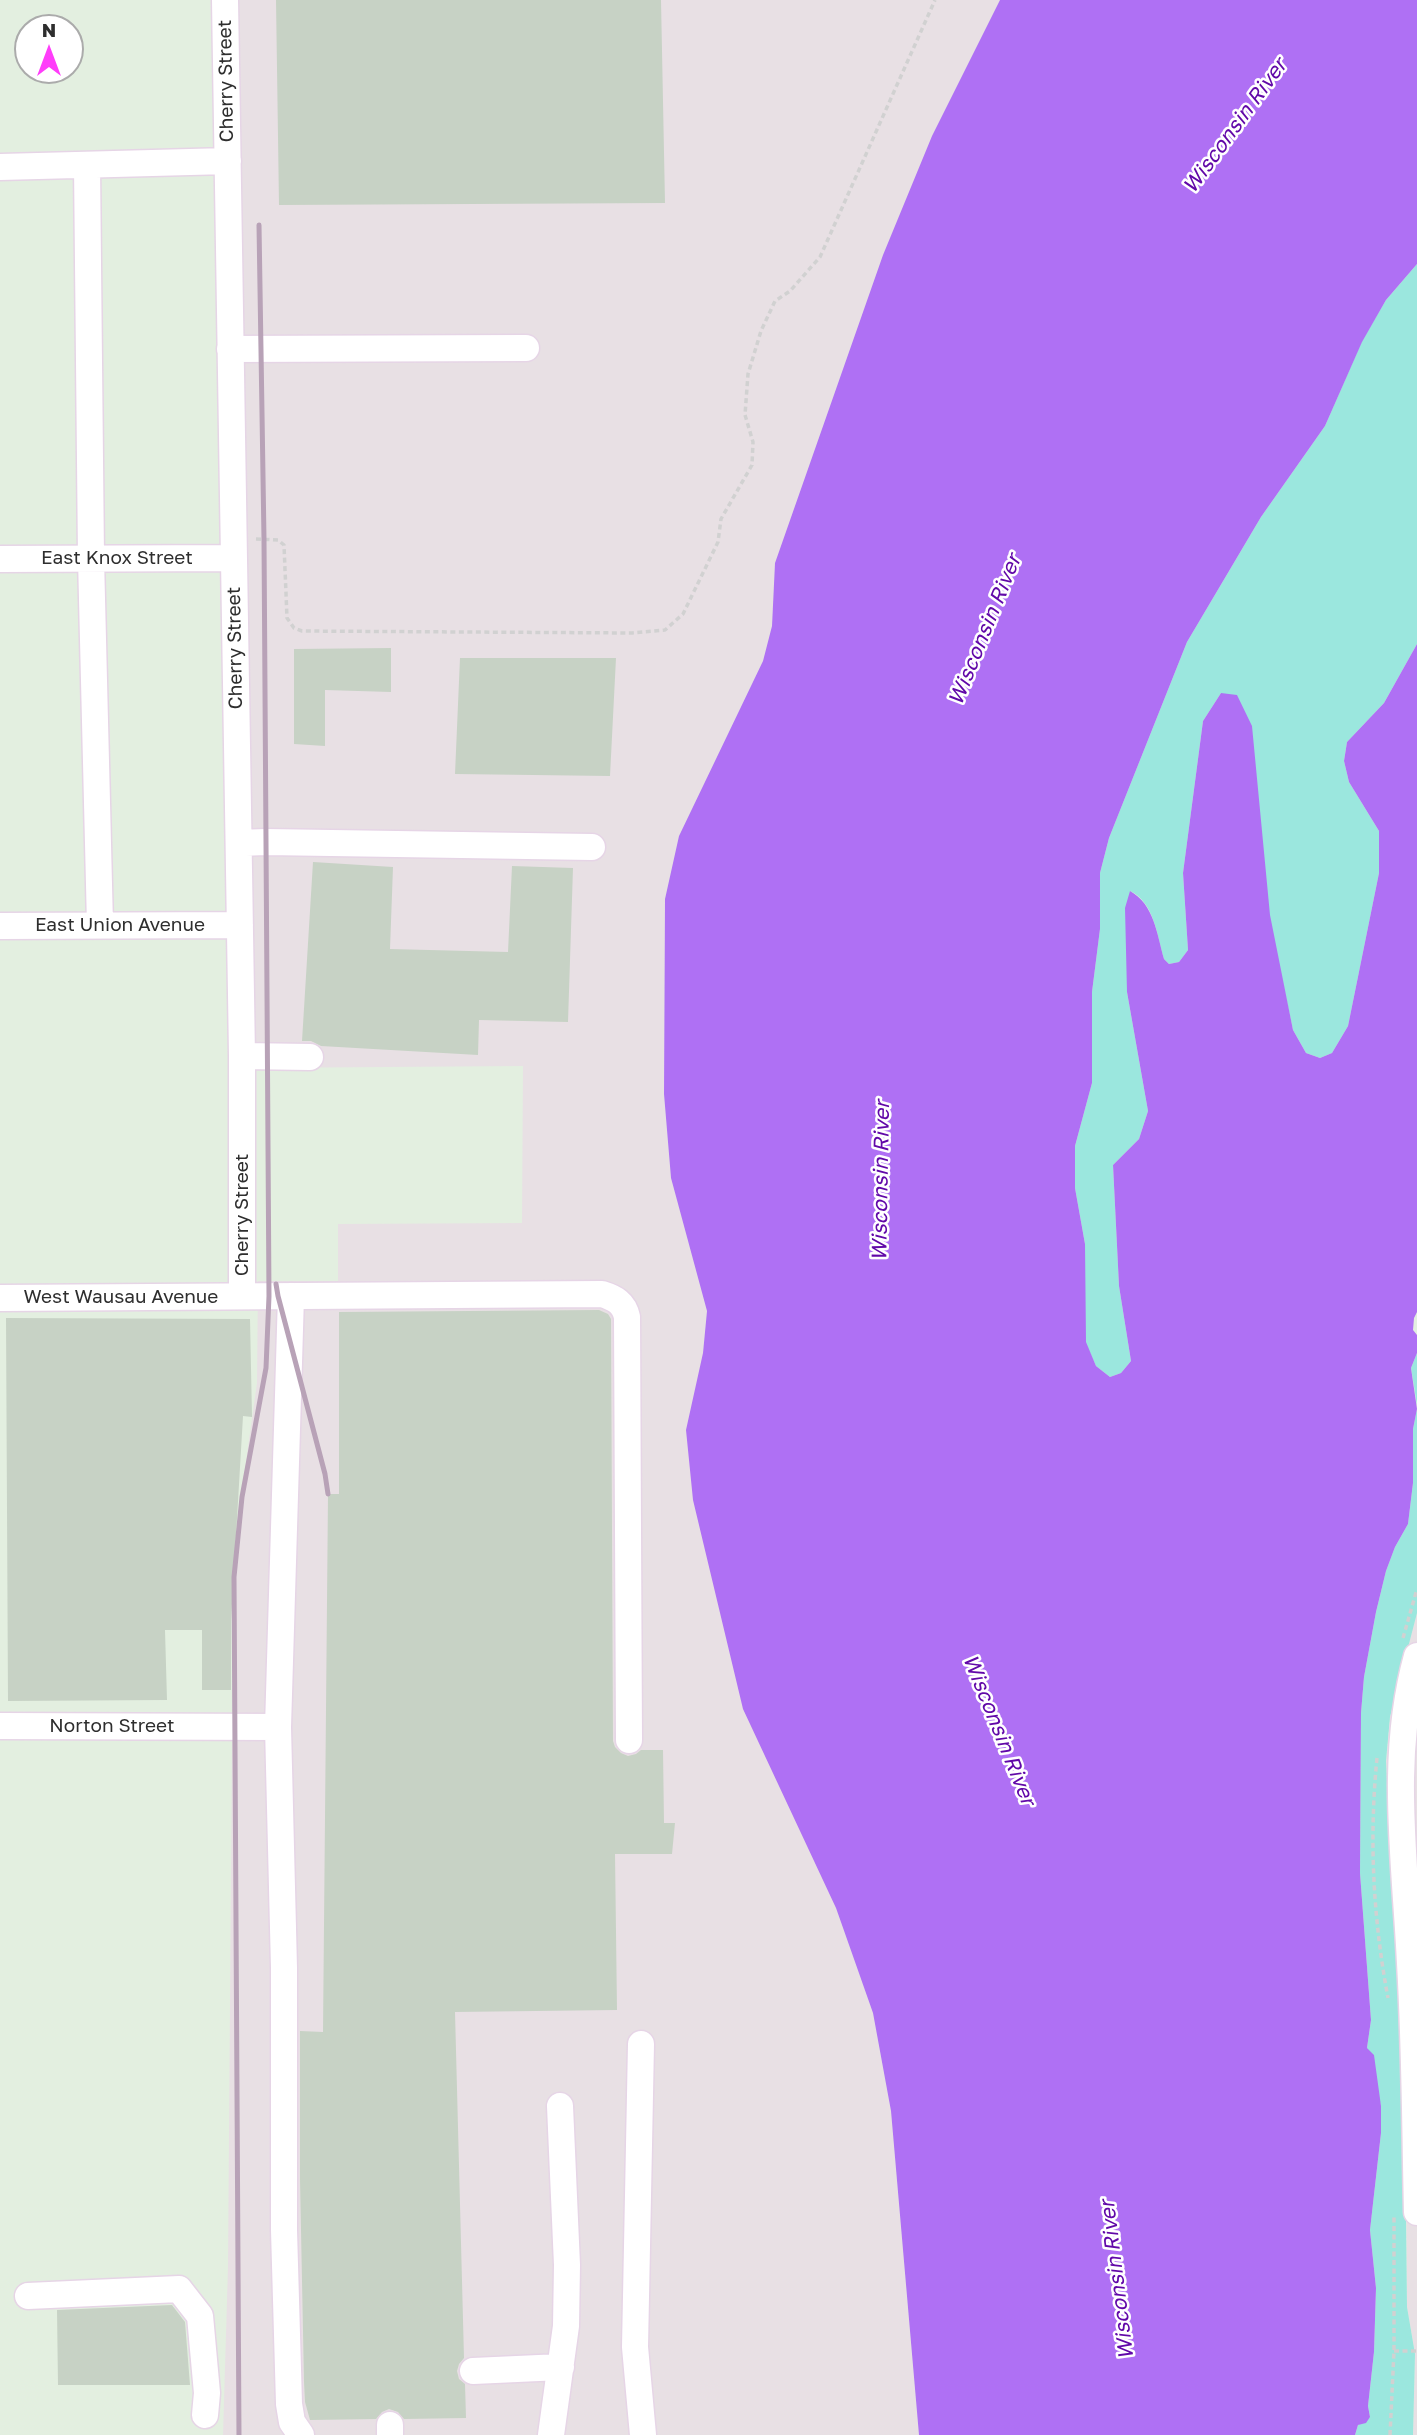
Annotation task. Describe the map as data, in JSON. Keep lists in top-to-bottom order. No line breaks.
{"streets":{"street":["Cherry Street","East Knox Street","East Union Avenue","West Wausau Avenue","Norton Street"]},"crossings":[["Cherry Street","East Knox Street"],["Cherry Street","East Union Avenue"],["Cherry Street","West Wausau Avenue"]],"water":["Wisconsin River"],"north":"top"}
